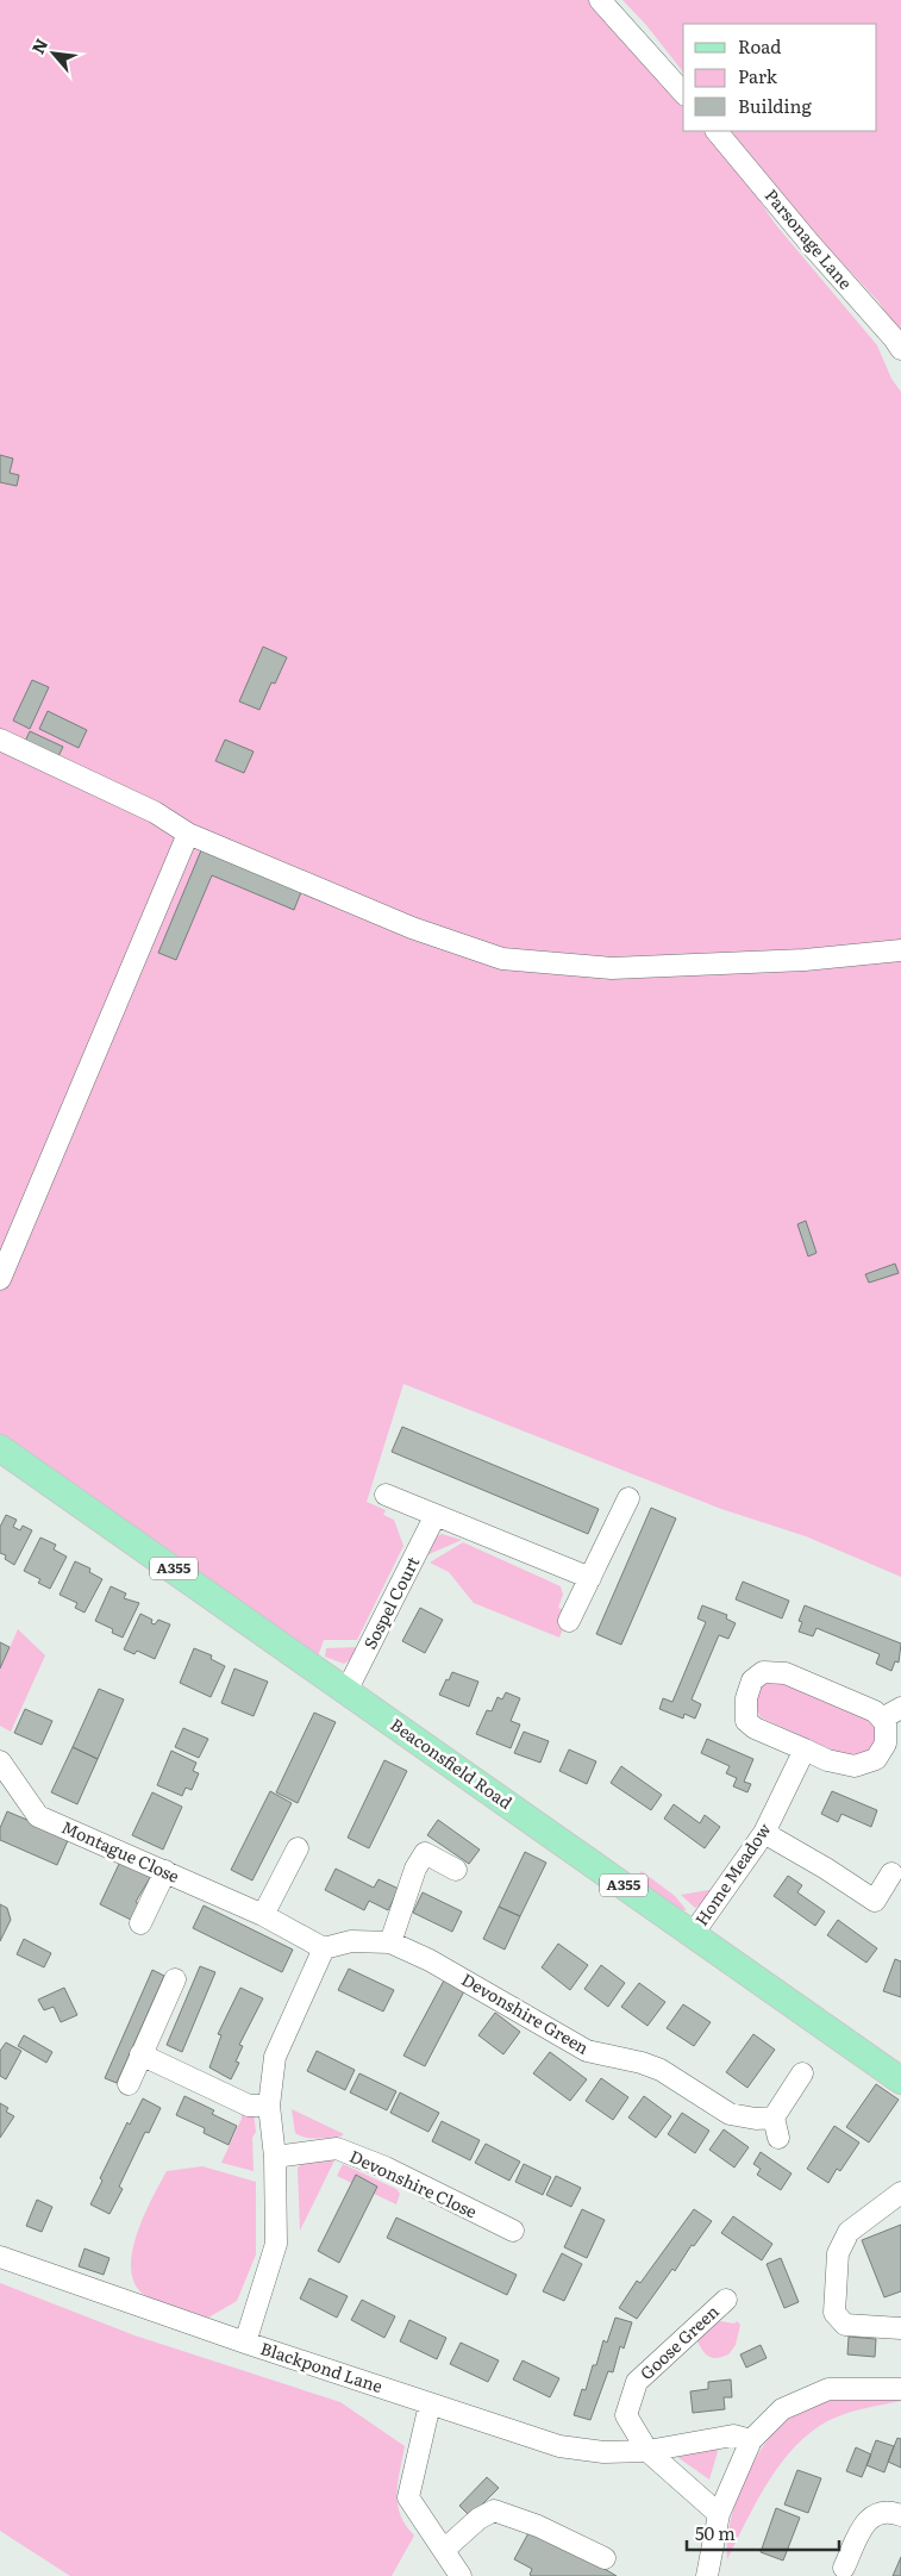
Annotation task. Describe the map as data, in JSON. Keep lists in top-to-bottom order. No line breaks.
{"streets":{"main road":["A355","Beaconsfield Road"],"street":["Parsonage Lane","Sospel Court","Montague Close","Home Meadow","Devonshire Green","Devonshire Close","Goose Green","Blackpond Lane"]},"crossings":[["Sospel Court","Beaconsfield Road"],["Beaconsfield Road","Home Meadow"],["Goose Green","Blackpond Lane"]],"legend":["Road","Park","Building"],"scale_bar":"50 m","north":"top left"}
